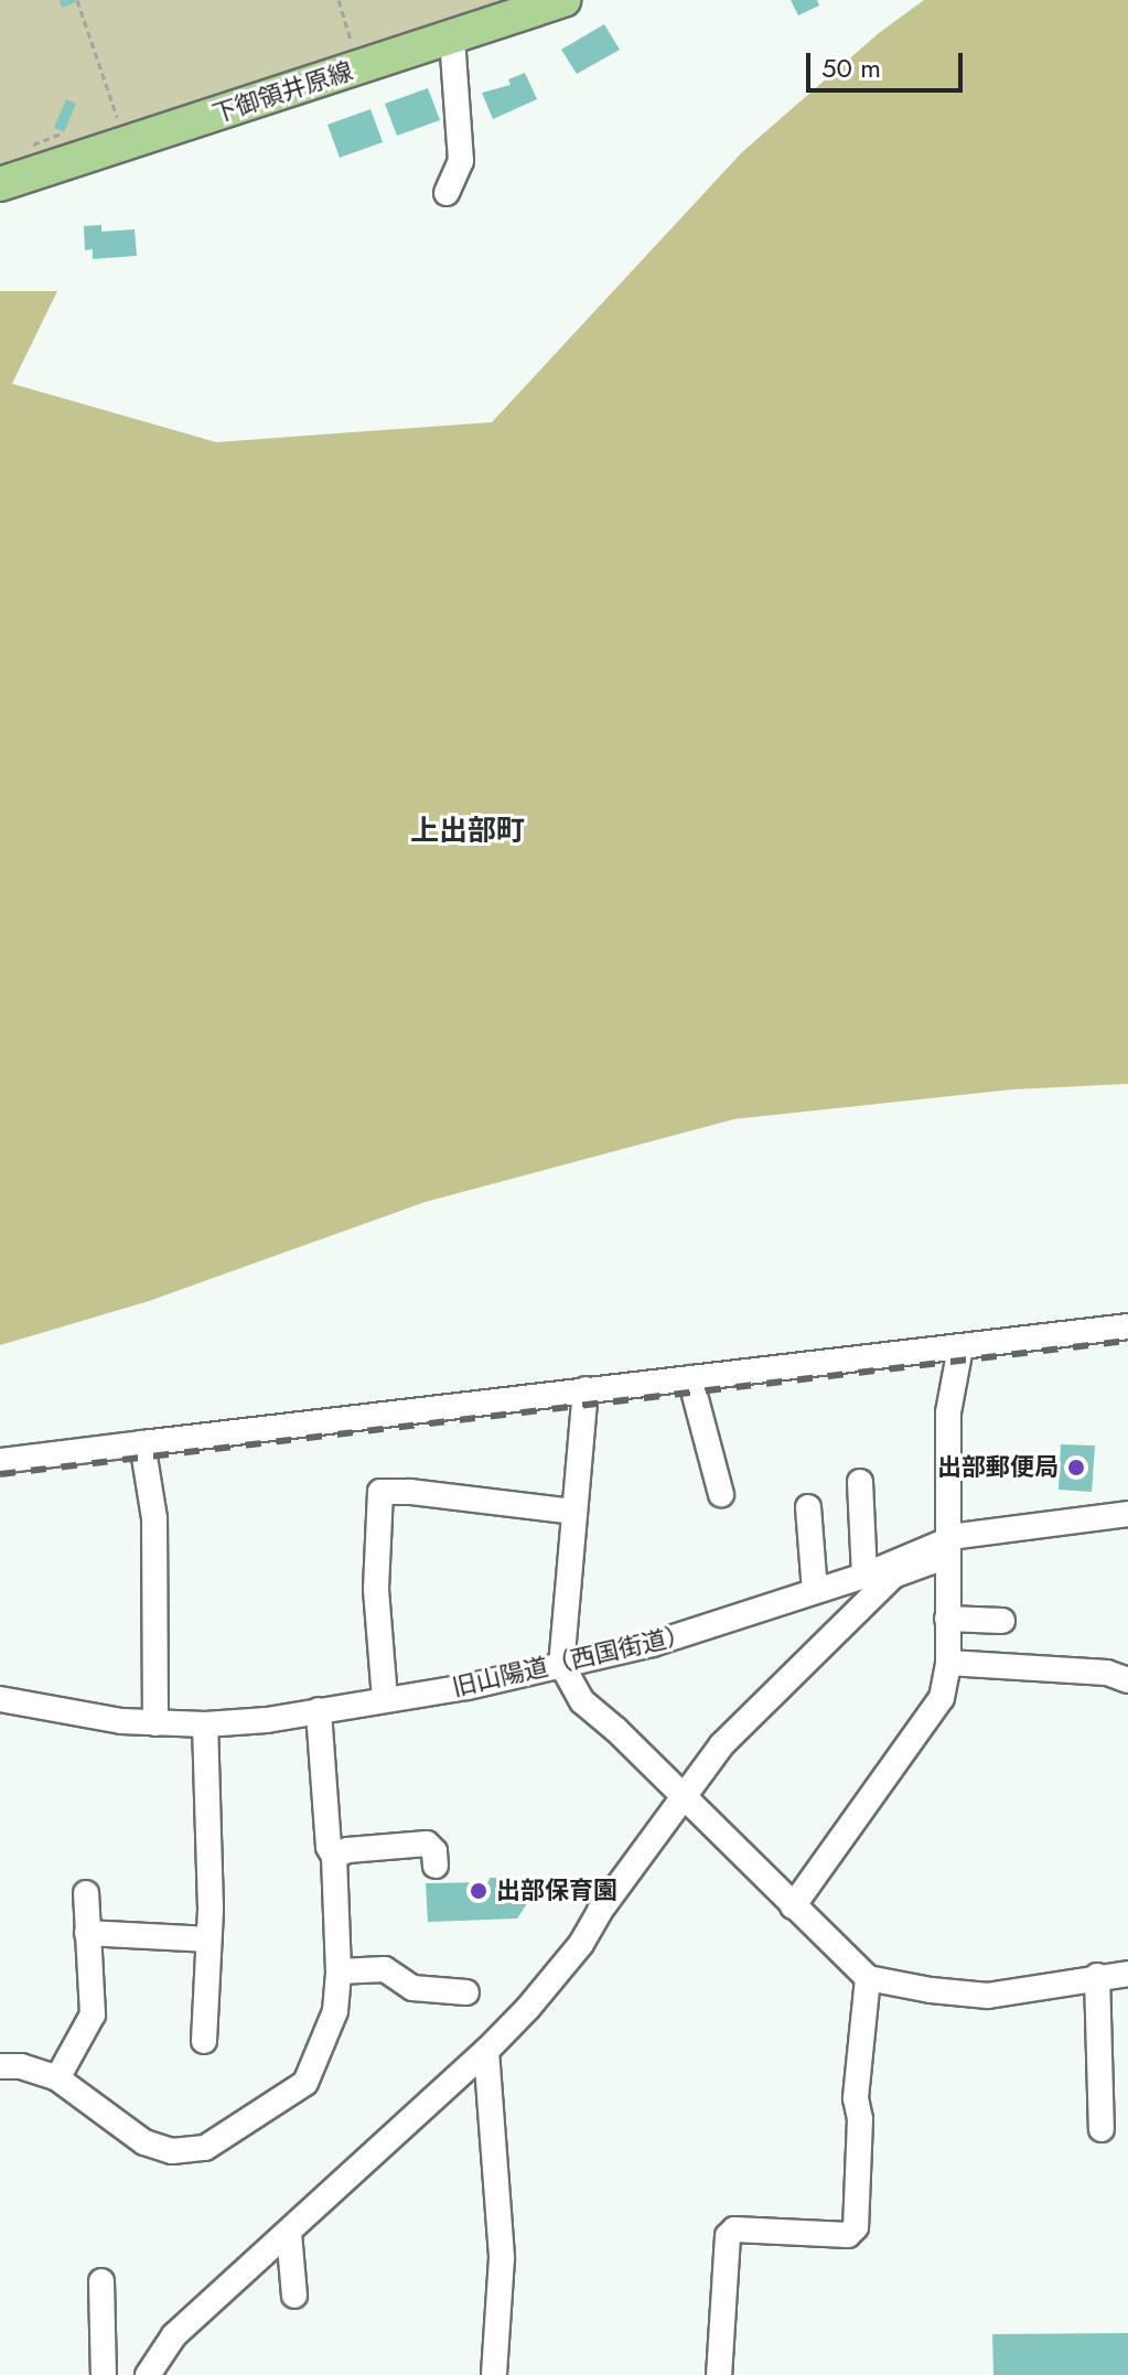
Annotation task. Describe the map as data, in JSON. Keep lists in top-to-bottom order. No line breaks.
{"streets":{"main road":["下御領井原線"],"street":["旧山陽道（西国街道）"]},"districts":["上出部町"],"places":["出部郵便局","出部保育園"],"scale_bar":"50 m"}
